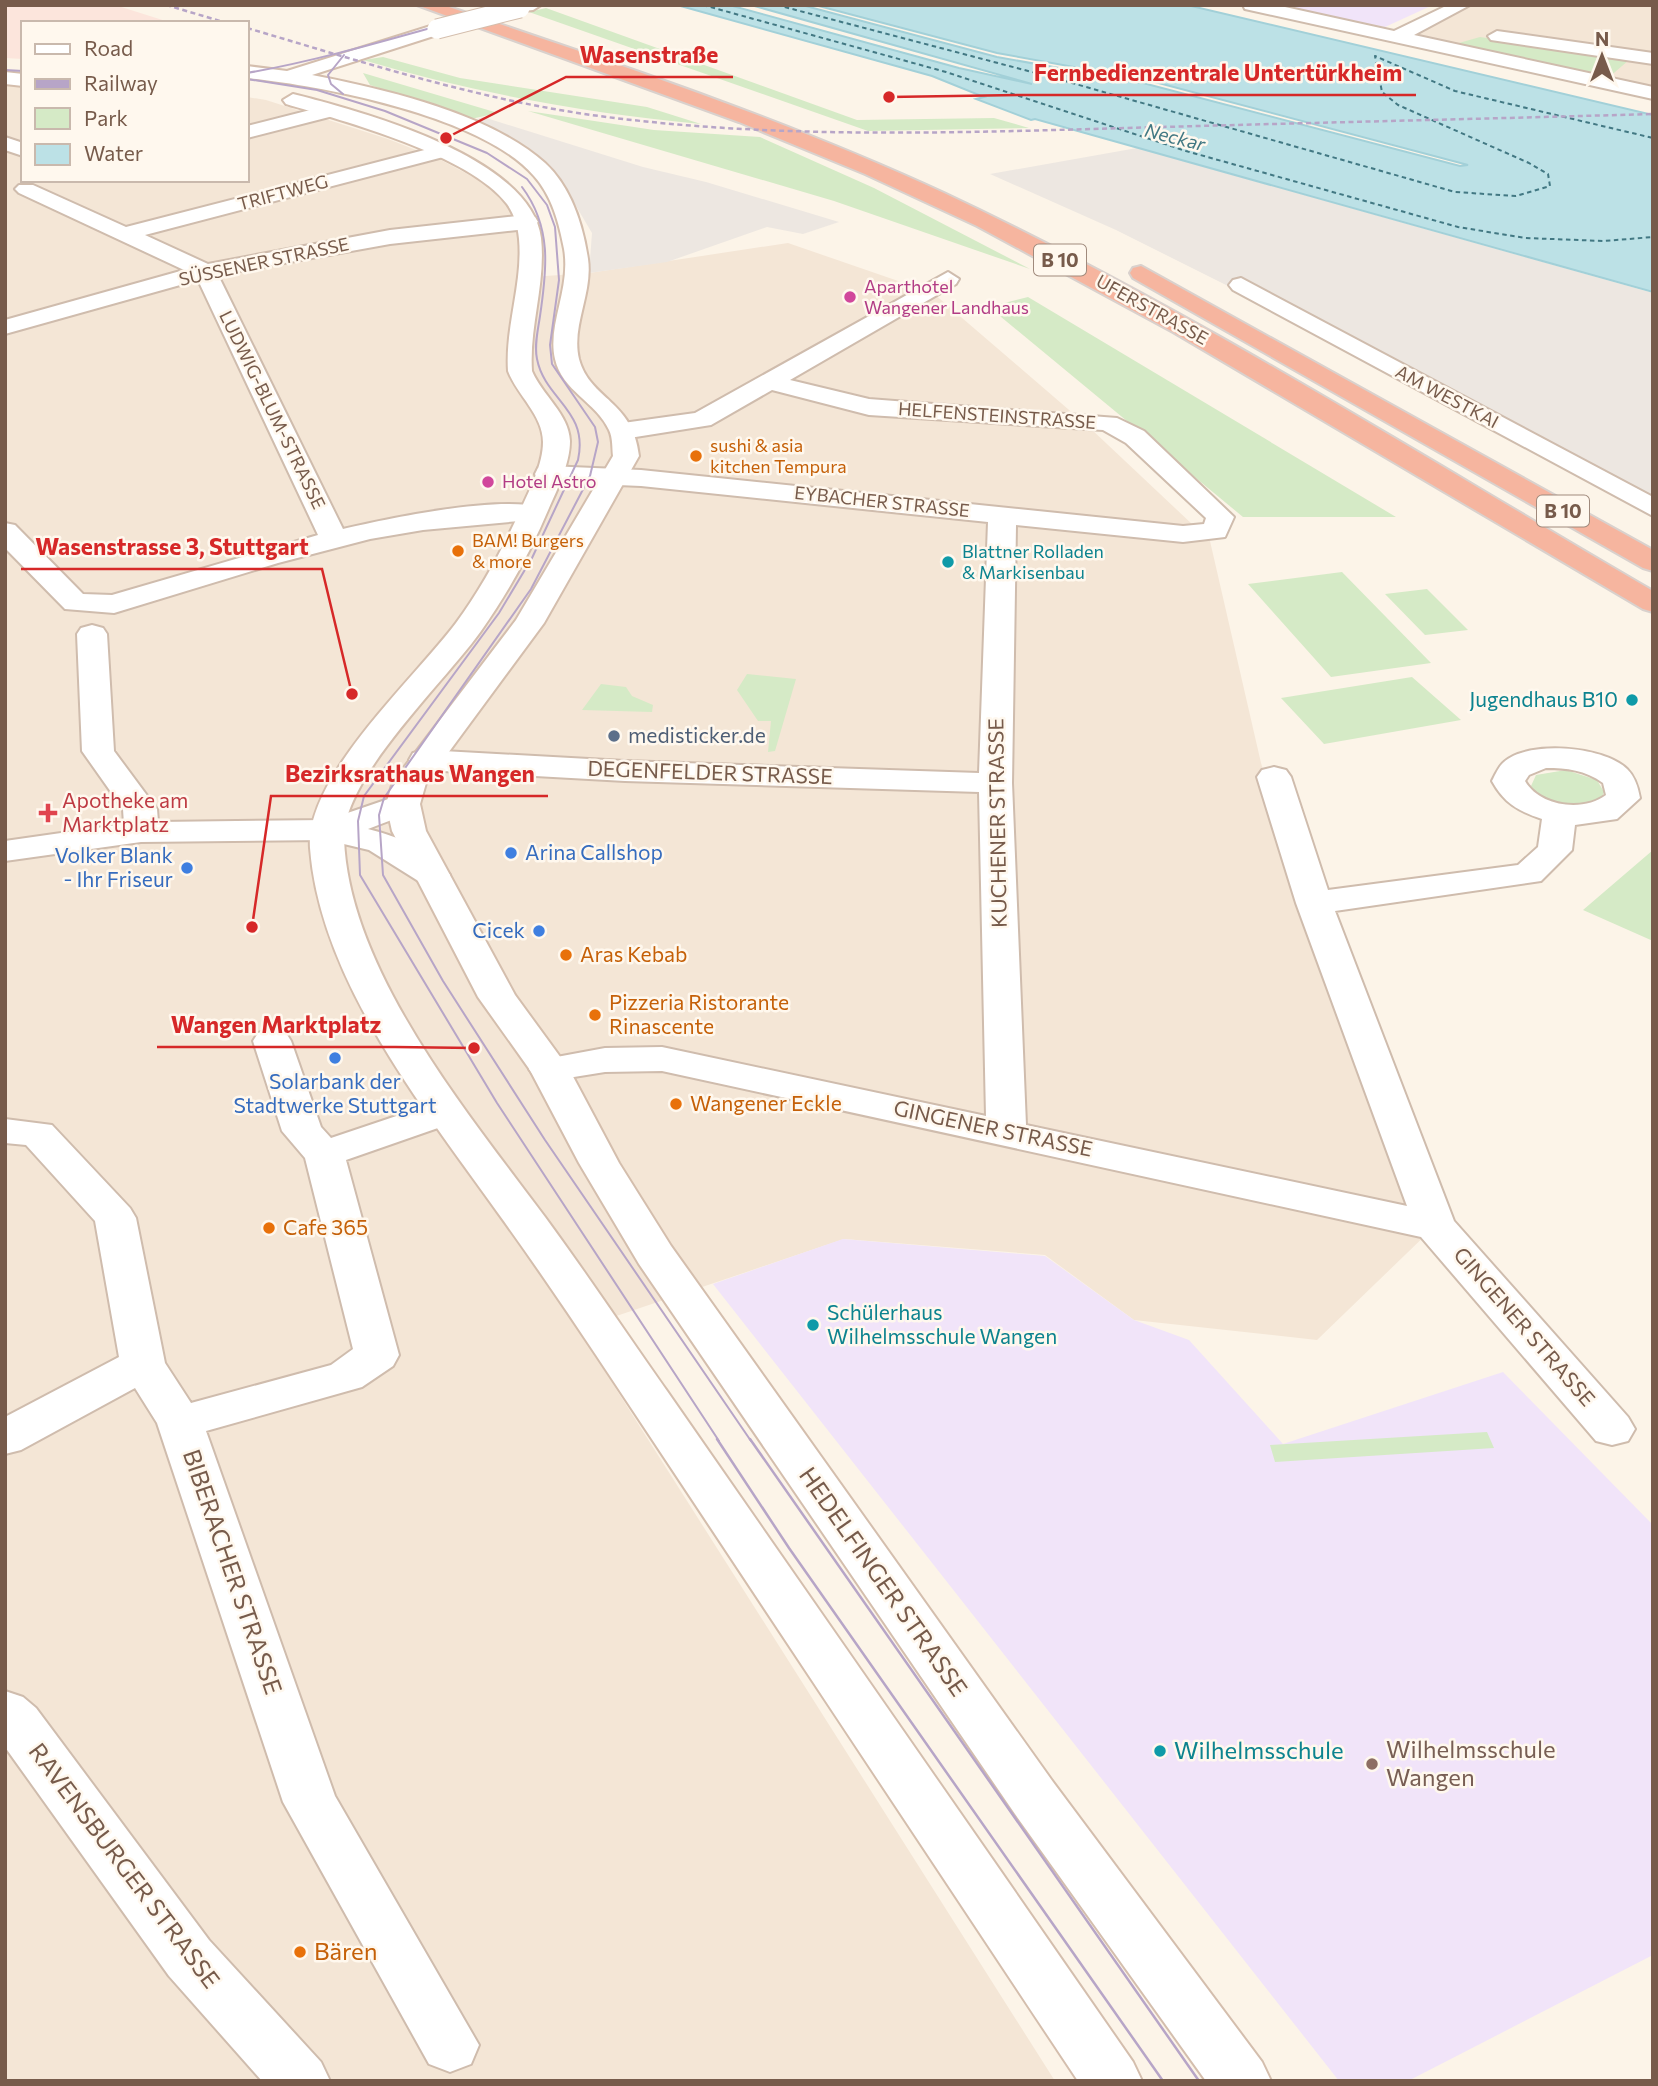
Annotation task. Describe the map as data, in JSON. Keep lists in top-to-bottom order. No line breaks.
{"streets":{"highway":["B 10","UFERSTRASSE"],"street":["TRIFTWEG","SÜSSENER STRASSE","AM WESTKAI","LUDWIG-BLUM-STRASSE","HELFENSTEINSTRASSE","EYBACHER STRASSE","DEGENFELDER STRASSE","KUCHENER STRASSE","GINGENER STRASSE","BIBERACHER STRASSE","HEDELFINGER STRASSE","RAVENSBURGER STRASSE"]},"crossings":[["SÜSSENER STRASSE","LUDWIG-BLUM-STRASSE"],["HELFENSTEINSTRASSE","EYBACHER STRASSE"],["EYBACHER STRASSE","KUCHENER STRASSE"],["DEGENFELDER STRASSE","KUCHENER STRASSE"],["KUCHENER STRASSE","GINGENER STRASSE"],["GINGENER STRASSE","HEDELFINGER STRASSE"]],"water":["Neckar"],"places":{"other":["Fernbedienzentrale Untertürkheim","Wasenstraße","Aparthotel Wangener Landhaus","sushi & asia kitchen Tempura","Hotel Astro","BAM! Burgers & more","Blattner Rolladen & Markisenbau","Wasenstrasse 3, Stuttgart","Jugendhaus B10","medisticker.de","Arina Callshop","Volker Blank - Ihr Friseur","Bezirksrathaus Wangen","Cicek","Aras Kebab","Pizzeria Ristorante Rinascente","Wangen Marktplatz","Solarbank der Stadtwerke Stuttgart","Wangener Eckle","Cafe 365","Schülerhaus Wilhelmsschule Wangen","Wilhelmsschule","Wilhelmsschule Wangen","Bären"],"health":["Apotheke am Marktplatz"]},"legend":["Road","Railway","Park","Water"],"north":"top"}
